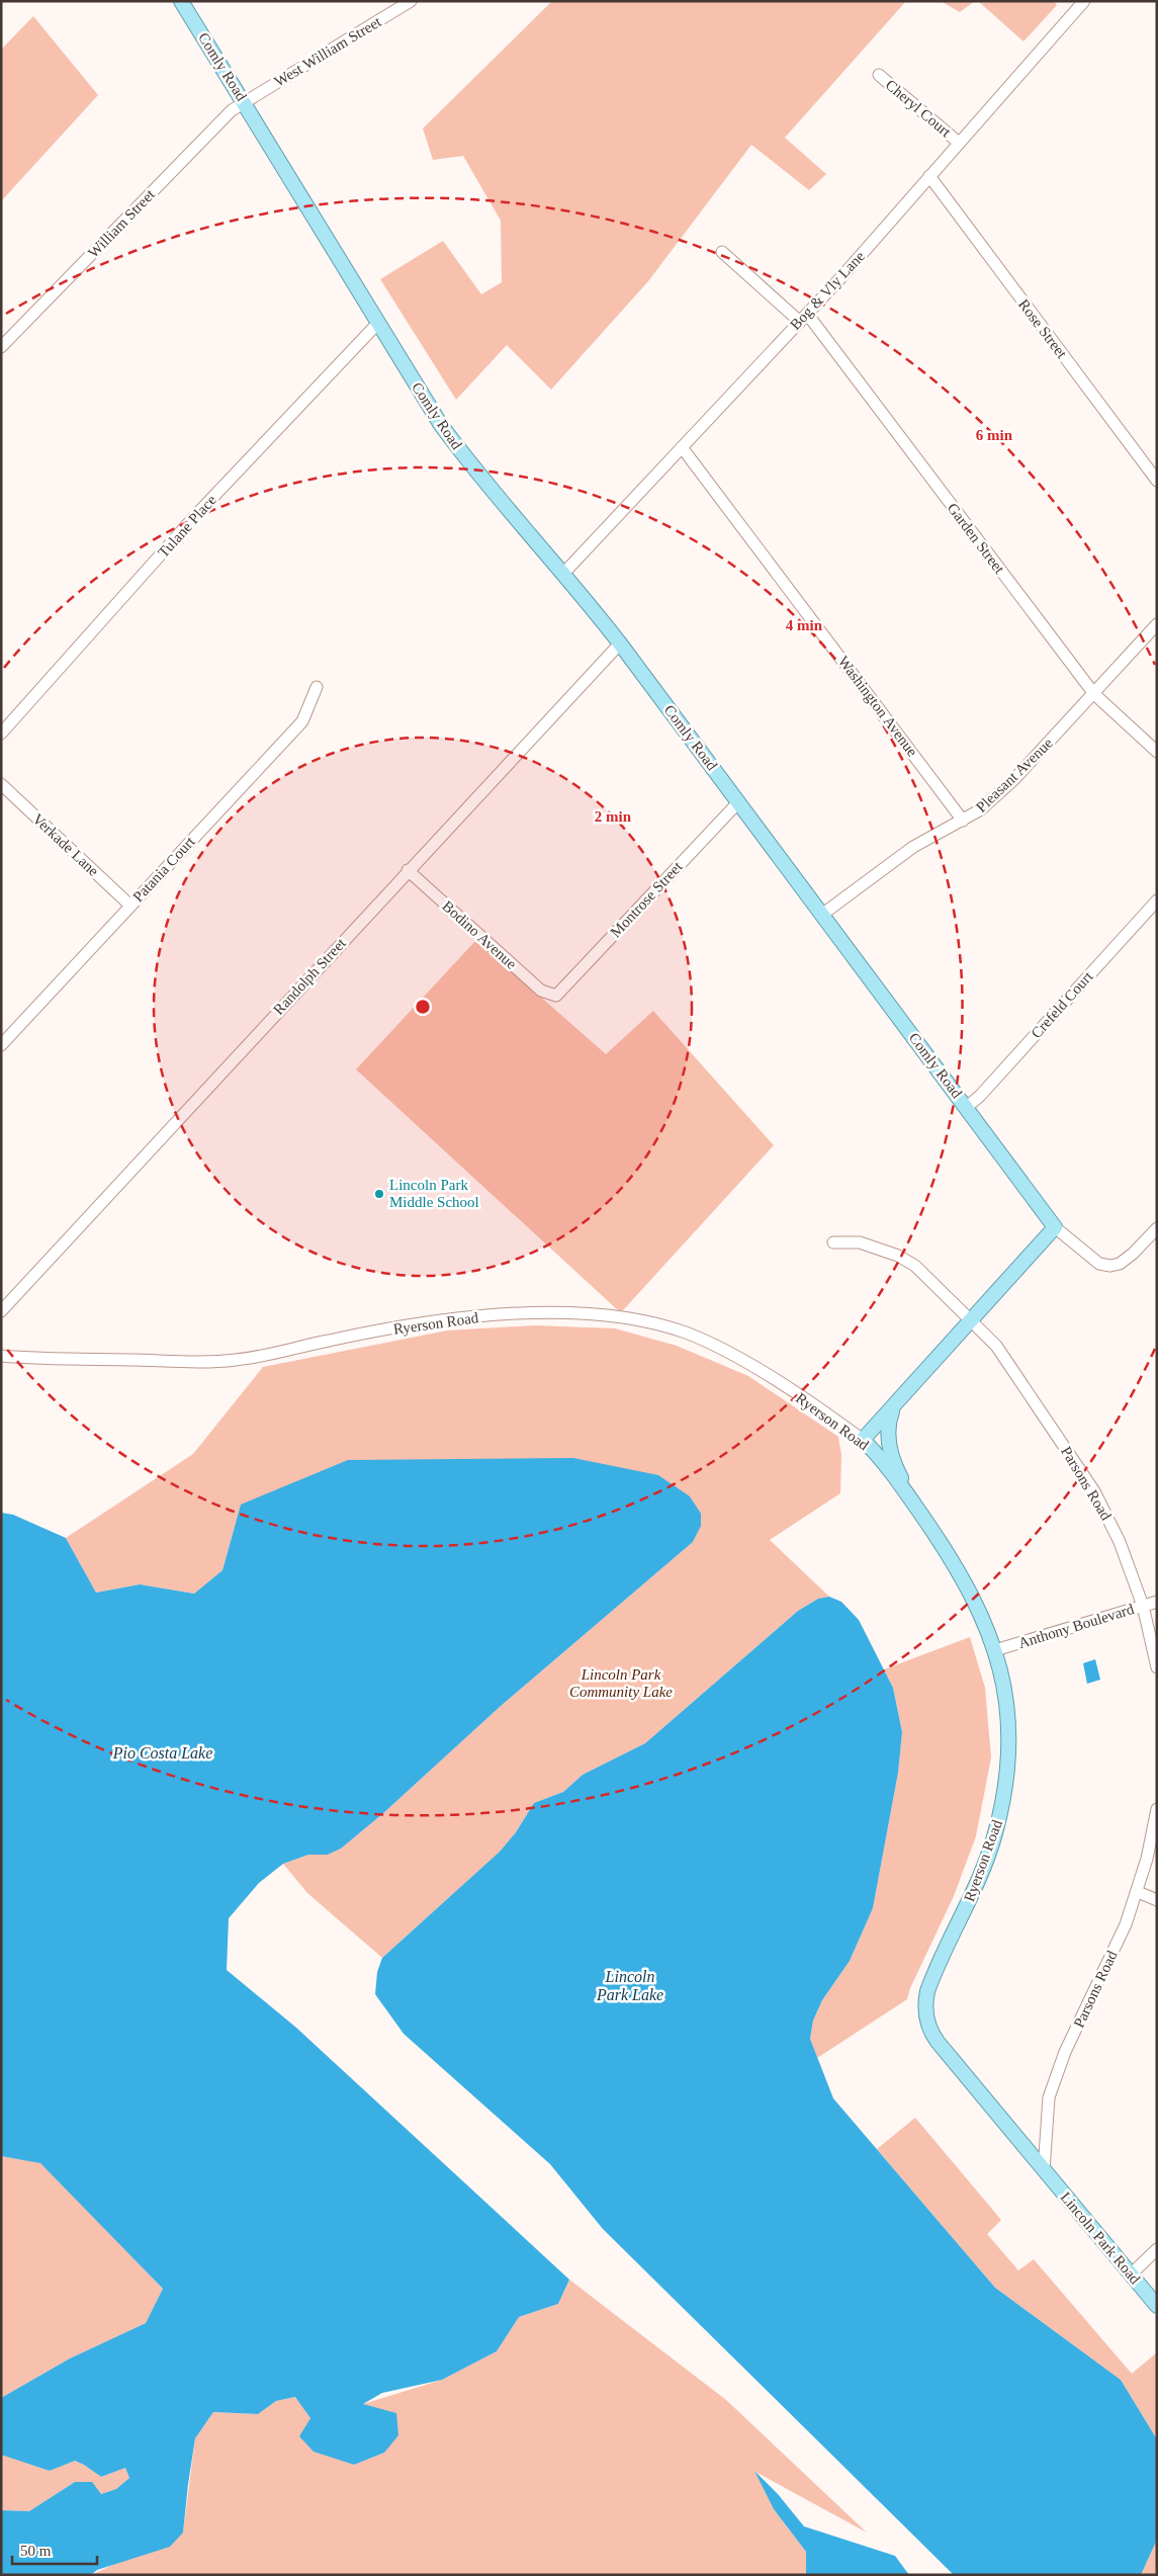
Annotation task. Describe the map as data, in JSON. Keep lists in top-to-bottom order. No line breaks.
{"streets":{"main road":["Comly Road","Ryerson Road","Lincoln Park Road"],"street":["West William Street","Cheryl Court","William Street","Bog & Vly Lane","Rose Street","Tulane Place","Garden Street","Washington Avenue","Pleasant Avenue","Verkade Lane","Patania Court","Montrose Street","Bodino Avenue","Randolph Street","Crefeld Court","Parsons Road","Anthony Boulevard"]},"crossings":[["West William Street","Comly Road"],["West William Street","William Street"],["Comly Road","William Street"],["Comly Road","Bog & Vly Lane"],["Comly Road","Tulane Place"],["Comly Road","Pleasant Avenue"],["Comly Road","Montrose Street"],["Comly Road","Randolph Street"],["Comly Road","Crefeld Court"],["Cheryl Court","Bog & Vly Lane"],["Bog & Vly Lane","Rose Street"],["Bog & Vly Lane","Garden Street"],["Bog & Vly Lane","Washington Avenue"],["Garden Street","Pleasant Avenue"],["Washington Avenue","Pleasant Avenue"],["Verkade Lane","Patania Court"],["Montrose Street","Bodino Avenue"],["Bodino Avenue","Randolph Street"],["Ryerson Road","Parsons Road"],["Ryerson Road","Anthony Boulevard"],["Ryerson Road","Lincoln Park Road"],["Parsons Road","Anthony Boulevard"],["Parsons Road","Lincoln Park Road"]],"water":["Pio Costa Lake","Lincoln Park Lake"],"parks":["Lincoln Park Community Lake"],"places":["Lincoln Park Middle School"],"scale_bar":"50 m","rings":["6 min","4 min","2 min"]}
